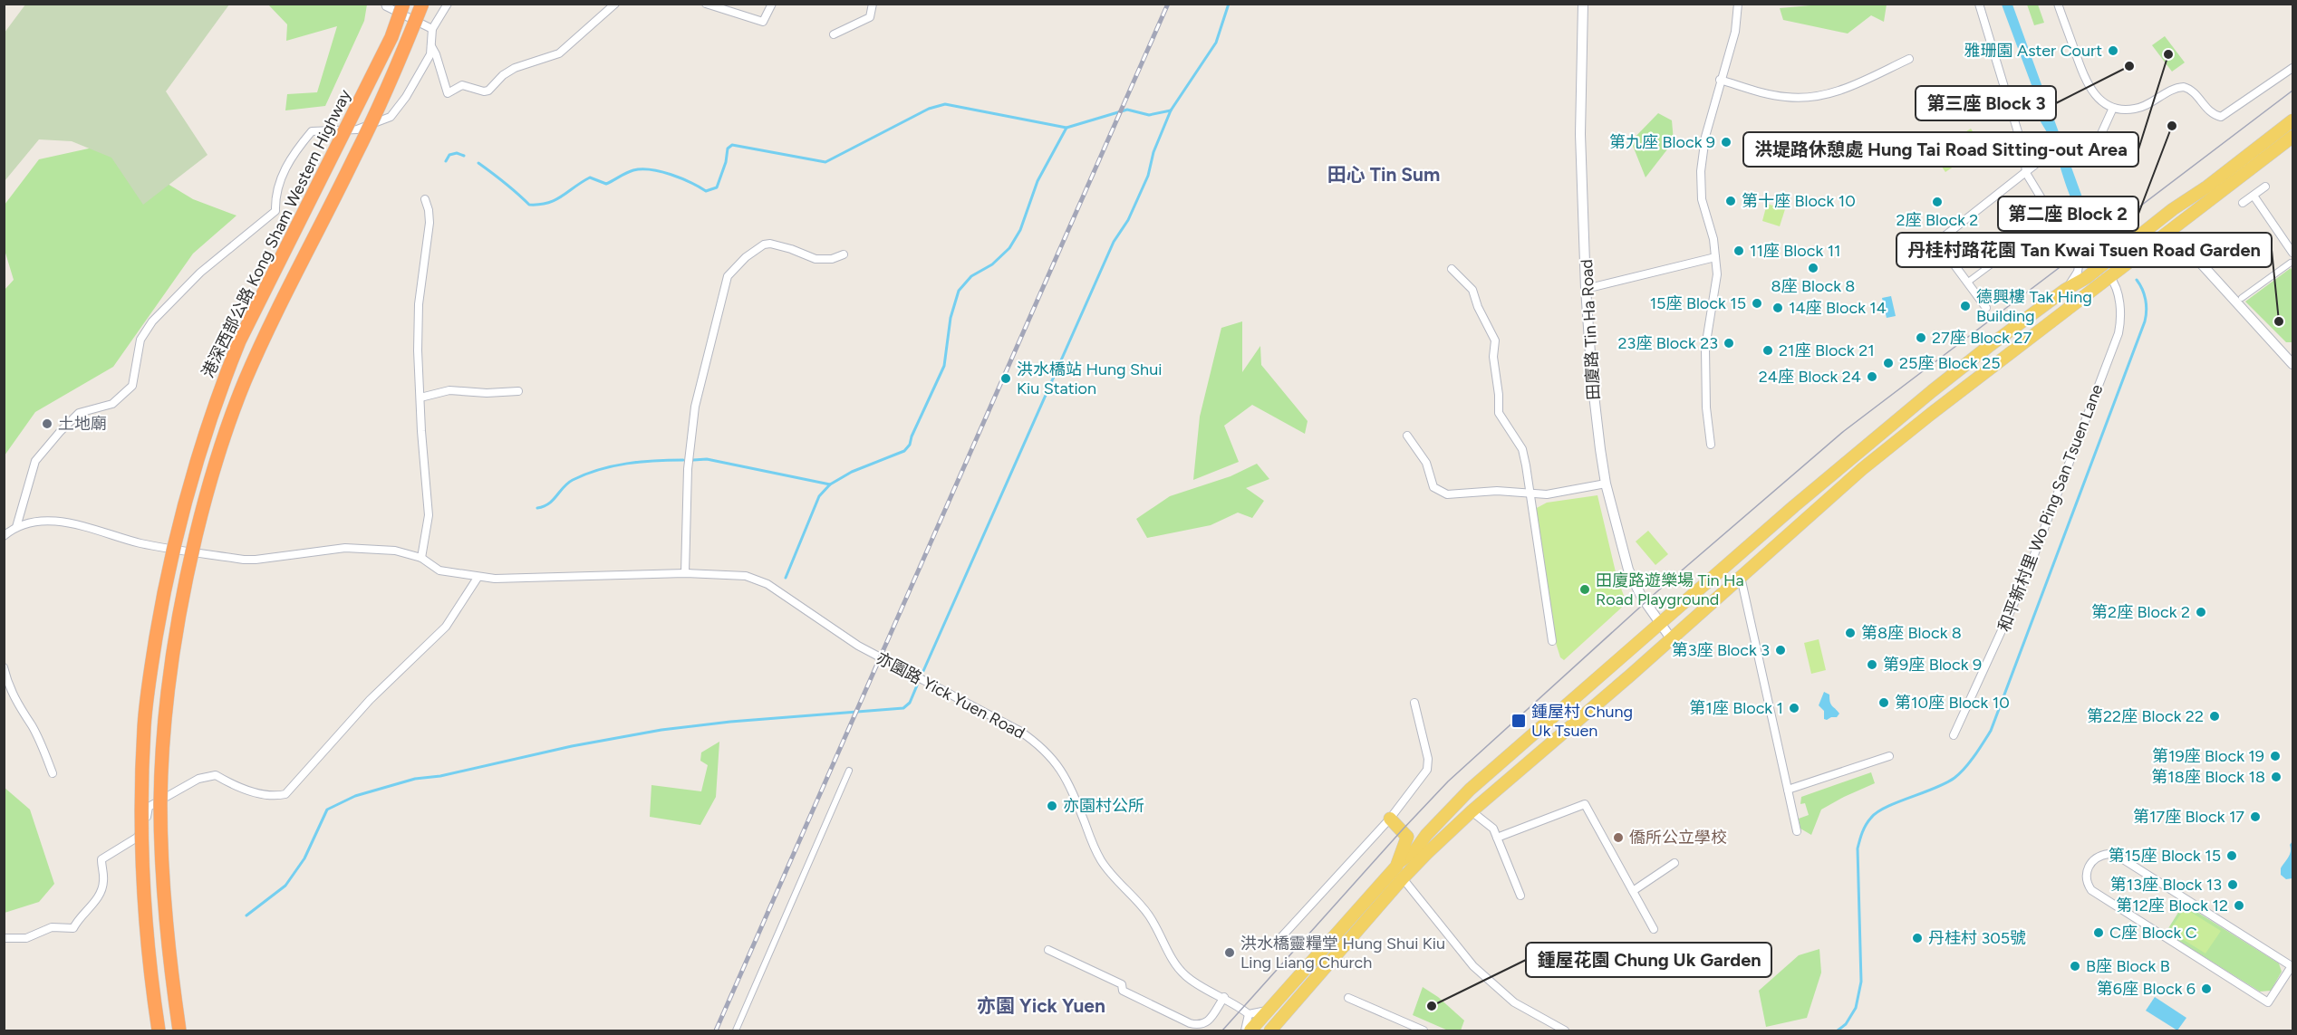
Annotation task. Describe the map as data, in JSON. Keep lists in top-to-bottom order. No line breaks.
{"streets":{"highway":["港深西部公路 Kong Sham Western Highway"],"street":["田廈路 Tin Ha Road","和平新村里 Wo Ping San Tsuen Lane","亦園路 Yick Yuen Road"]},"districts":["田心 Tin Sum","亦園 Yick Yuen"],"places":{"other":["雅珊園 Aster Court","洪堤路休憩處 Hung Tai Road Sitting-out Area","第三座 Block 3","第二座 Block 2","第九座 Block 9","第十座 Block 10","2座 Block 2","11座 Block 11","8座 Block 8","15座 Block 15","德興樓 Tak Hing Building","14座 Block 14","丹桂村路花園 Tan Kwai Tsuen Road Garden","27座 Block 27","23座 Block 23","21座 Block 21","25座 Block 25","24座 Block 24","洪水橋站 Hung Shui Kiu Station","土地廟","田廈路遊樂場 Tin Ha Road Playground","第2座 Block 2","第8座 Block 8","第3座 Block 3","第9座 Block 9","第10座 Block 10","第1座 Block 1","第22座 Block 22","第19座 Block 19","第18座 Block 18","亦園村公所","第17座 Block 17","僑所公立學校","第15座 Block 15","第13座 Block 13","第12座 Block 12","C座 Block C","丹桂村 305號","洪水橋靈糧堂 Hung Shui Kiu Ling Liang Church","B座 Block B","第6座 Block 6","鍾屋花園 Chung Uk Garden"],"transit":["鍾屋村 Chung Uk Tsuen"]}}
